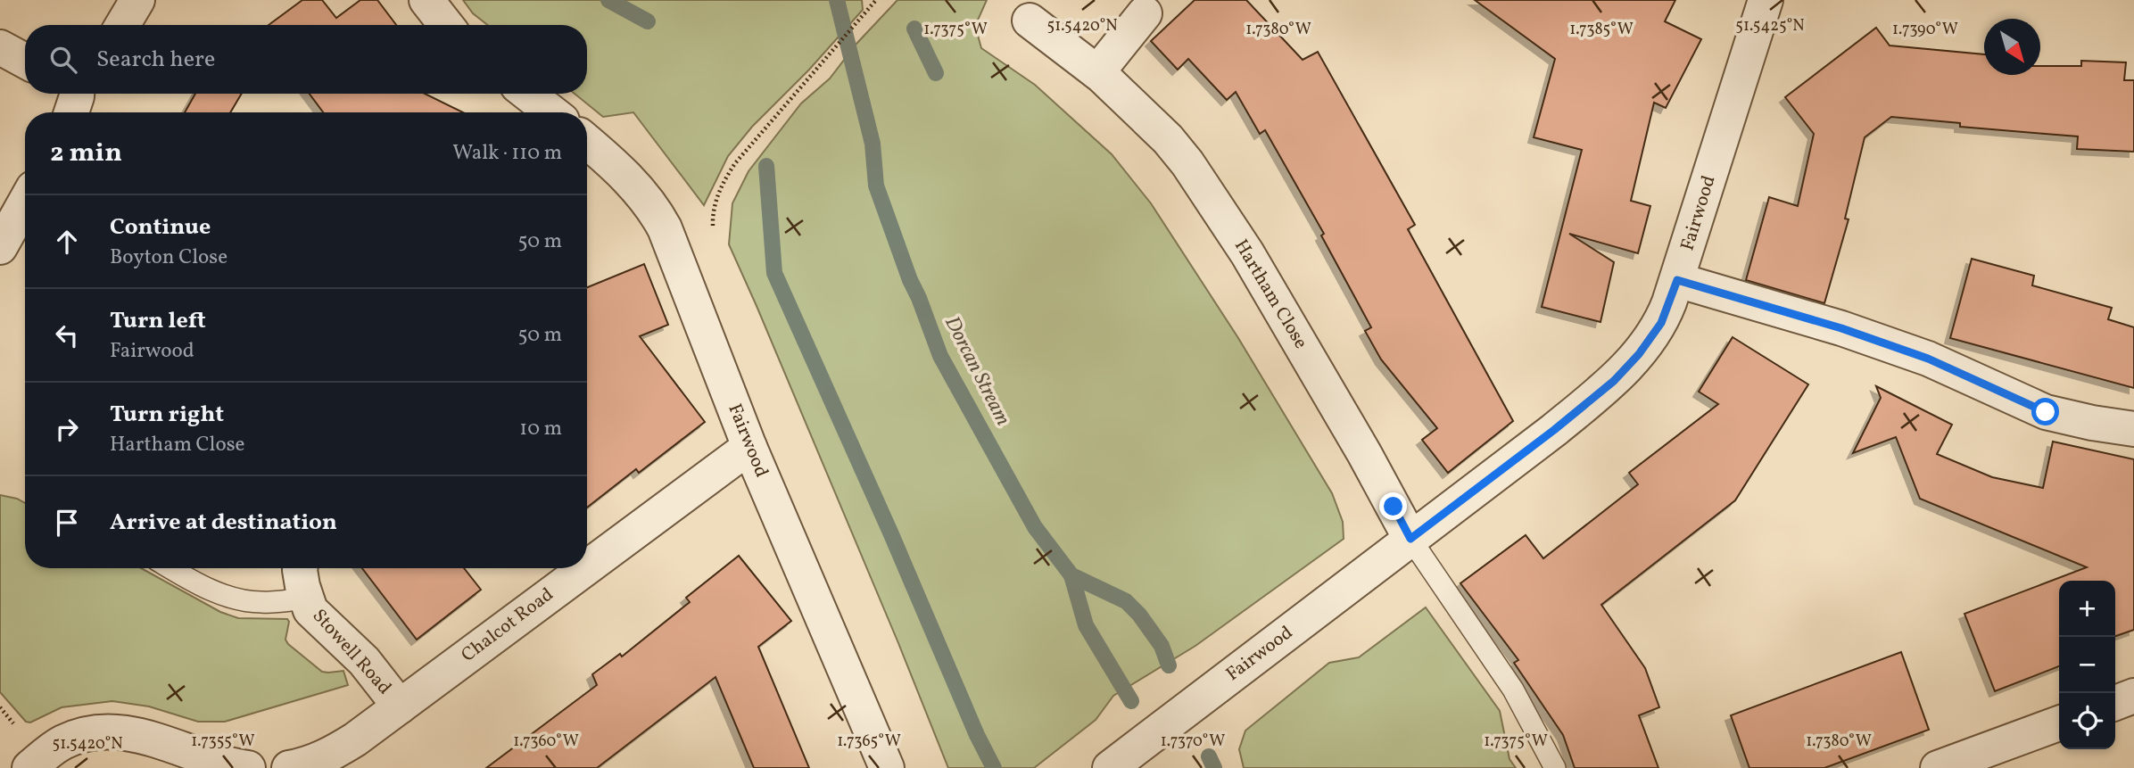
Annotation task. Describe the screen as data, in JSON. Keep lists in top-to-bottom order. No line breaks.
{"streets":{"street":["Fairwood","Hartham Close","Chalcot Road","Stowell Road"]},"crossings":[["Fairwood","Hartham Close"],["Fairwood","Chalcot Road"],["Chalcot Road","Stowell Road"]],"water":["Dorcan Stream"],"north":"bottom right","page":{"search":"Search here","heading":["2 min","Walk · 110 m"],"list":[["Continue","Boyton Close","50 m"],["Turn left","Fairwood","50 m"],["Turn right","Hartham Close","10 m"],"Arrive at destination"],"map_buttons":["+","−"]},"coordinates":["51.5420°N","51.5425°N","1.7375°W","1.7380°W","1.7385°W","1.7390°W","1.7355°W","1.7360°W","1.7365°W","1.7370°W"]}
